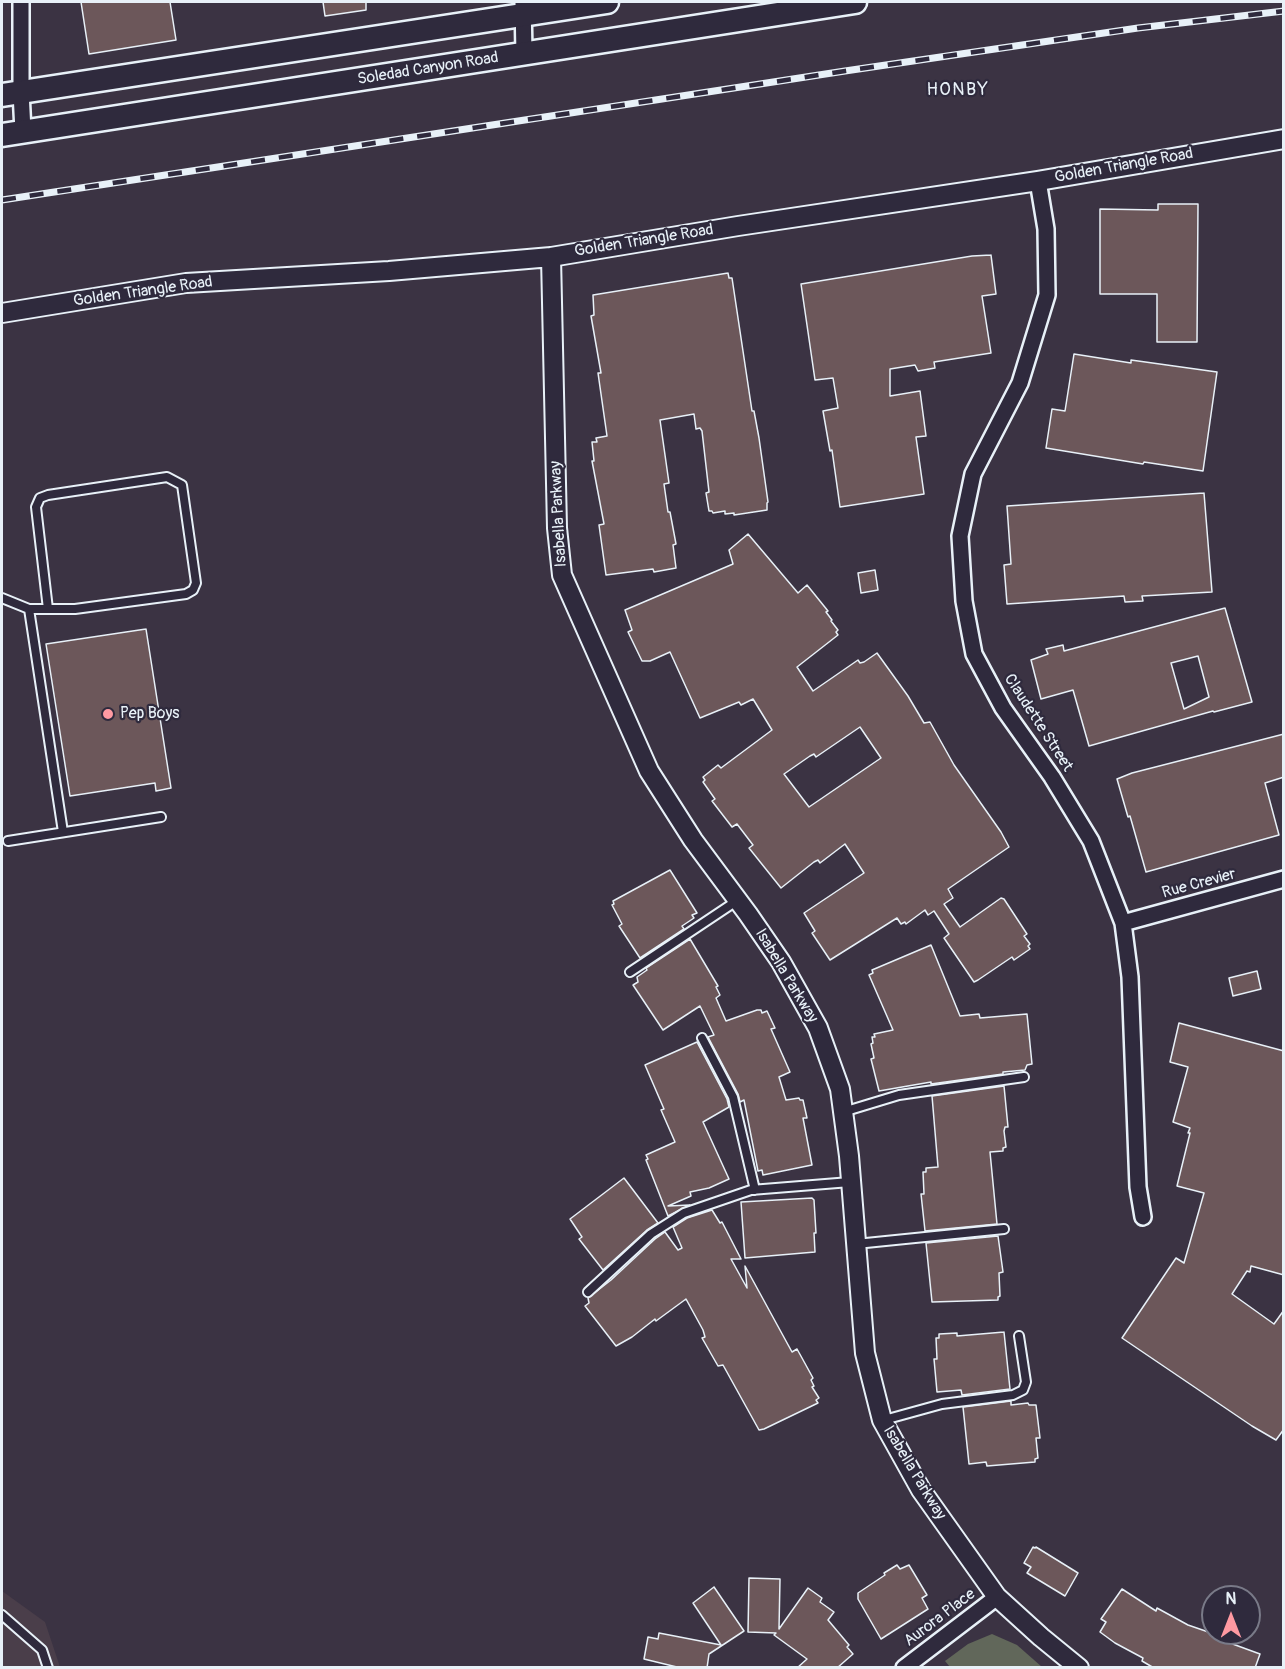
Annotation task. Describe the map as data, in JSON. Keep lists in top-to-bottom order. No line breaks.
{"streets":{"main road":["Soledad Canyon Road"],"street":["Golden Triangle Road","Isabella Parkway","Claudette Street","Rue Crevier","Aurora Place"]},"crossings":[["Golden Triangle Road","Isabella Parkway"],["Golden Triangle Road","Claudette Street"],["Isabella Parkway","Aurora Place"],["Claudette Street","Rue Crevier"]],"districts":["HONBY"],"places":["Pep Boys"],"north":"top"}
